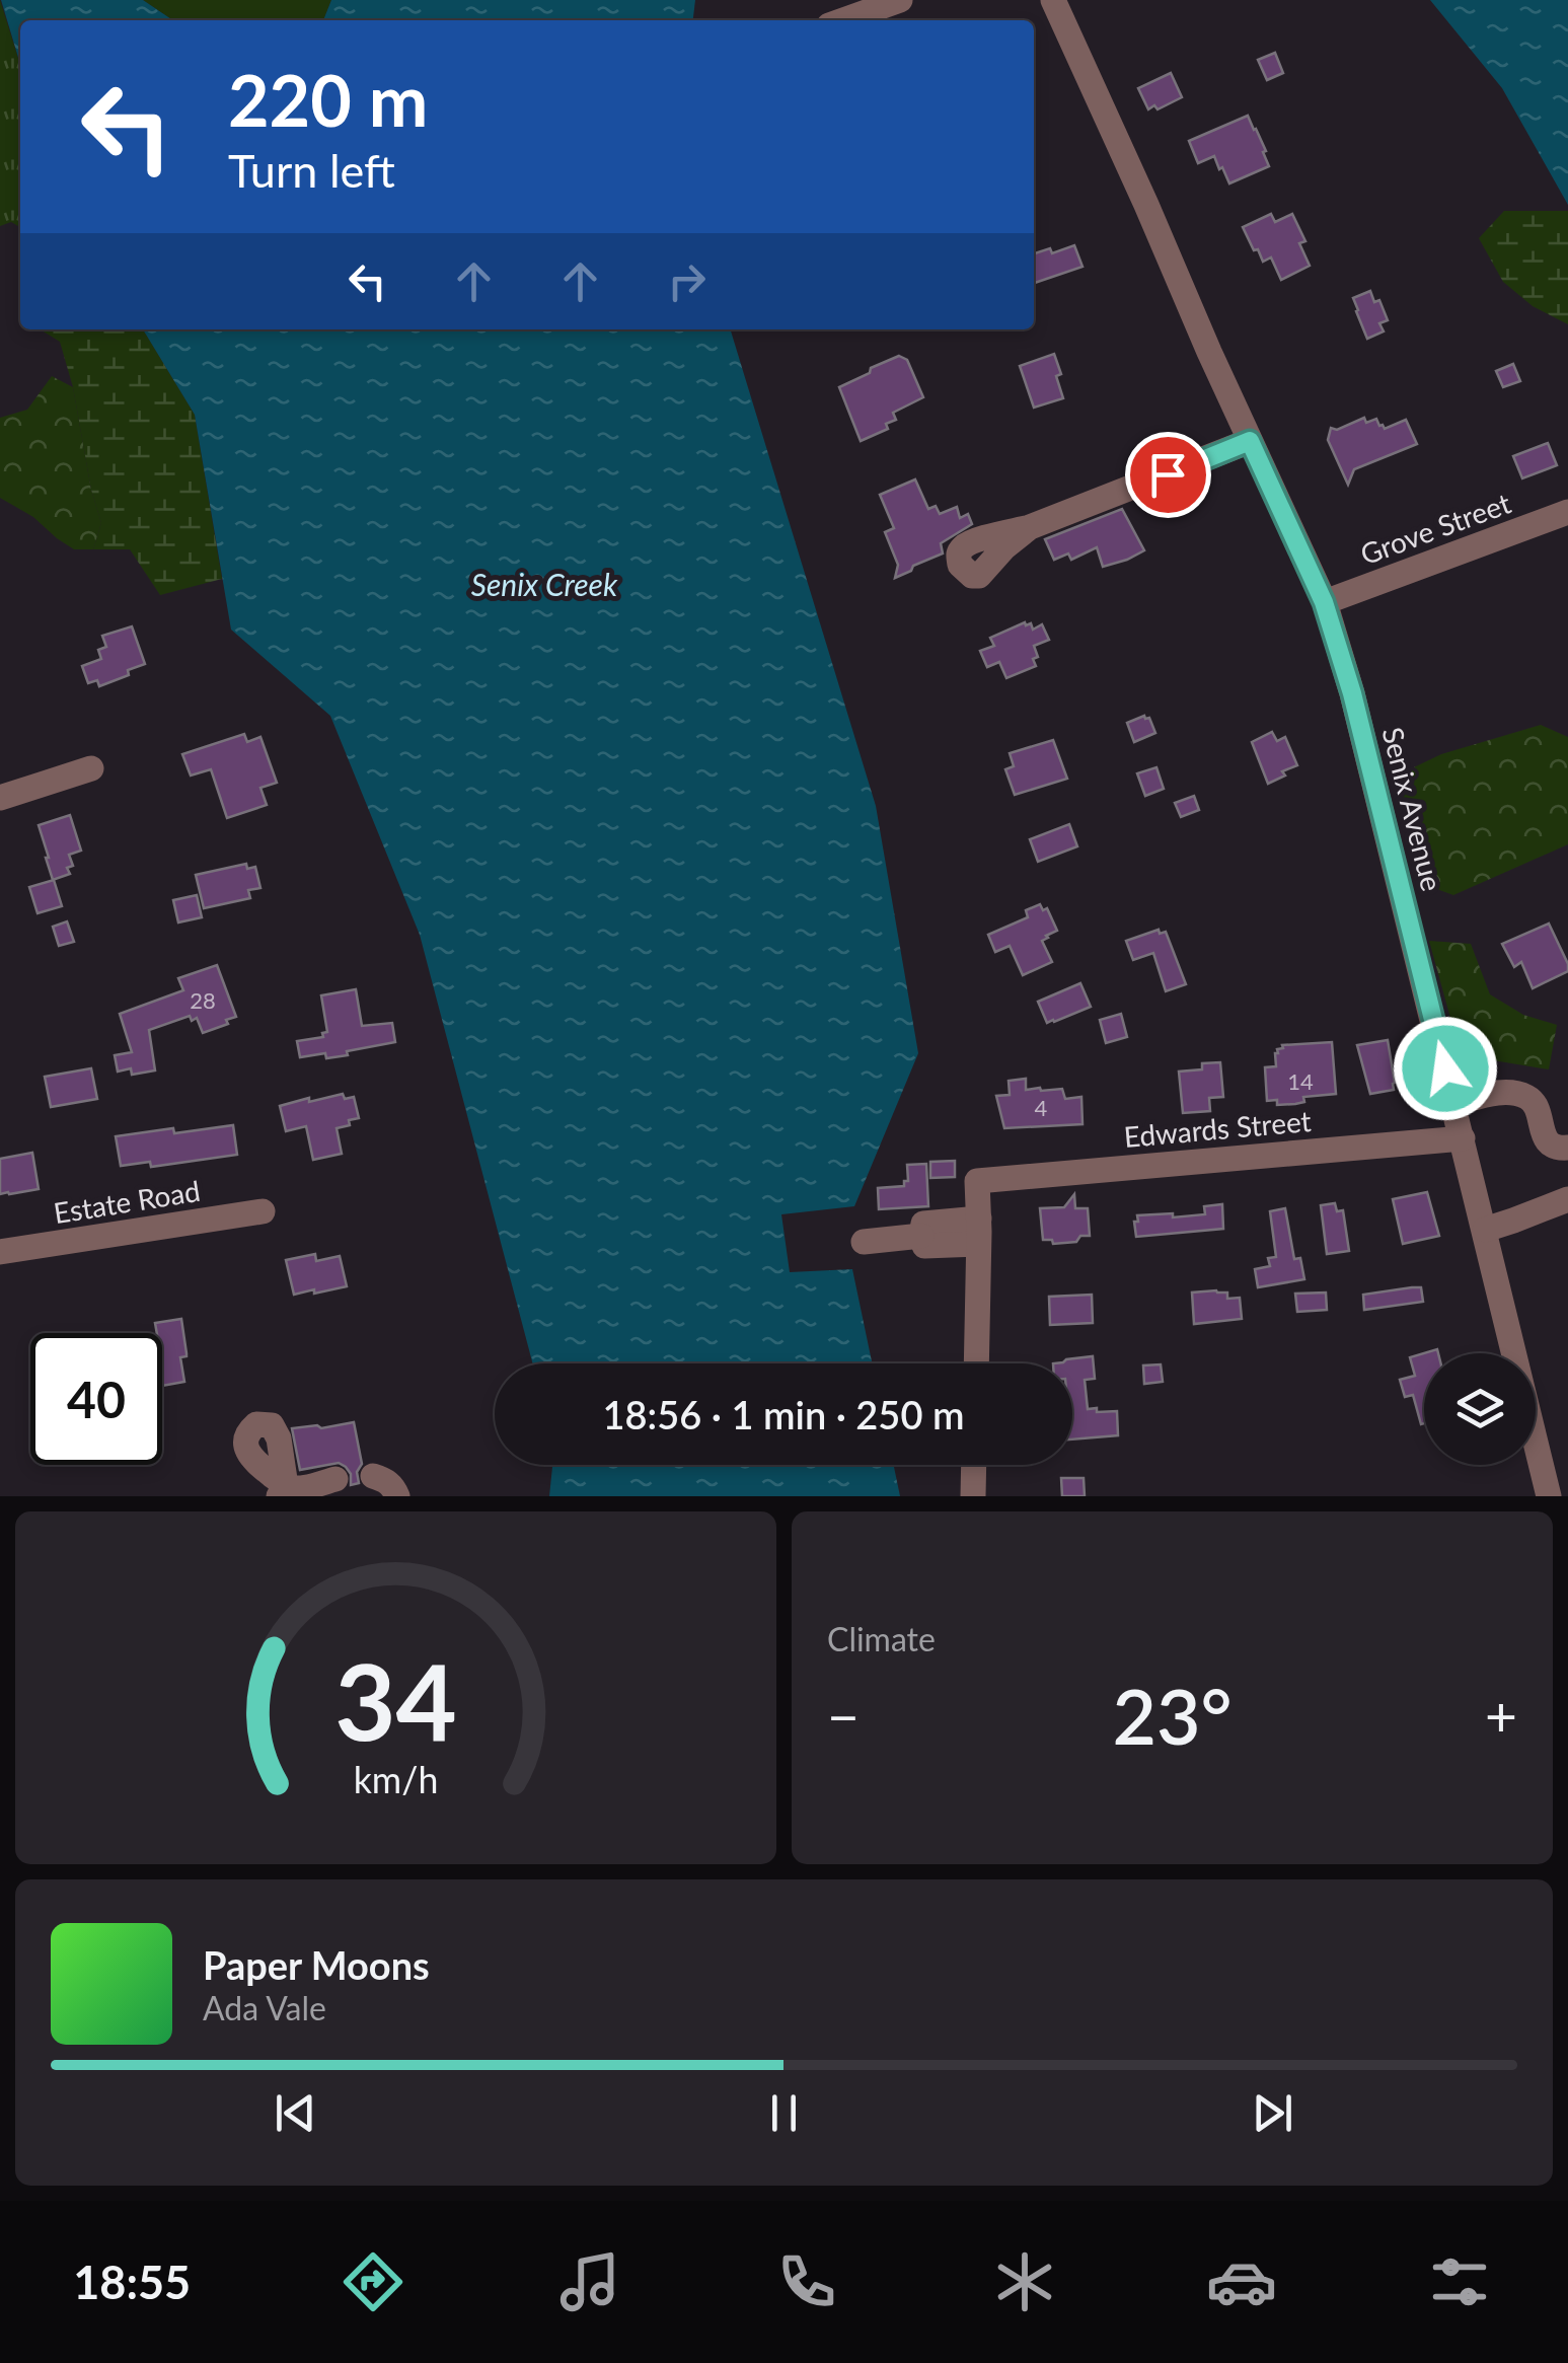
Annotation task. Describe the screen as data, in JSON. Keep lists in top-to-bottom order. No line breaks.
{"streets":{"street":["Grove Street","Senix Avenue","Edwards Street","Estate Road"]},"crossings":[["Grove Street","Senix Avenue"],["Senix Avenue","Edwards Street"]],"water":["Senix Creek"],"house_numbers":["28","14","4"],"page":{"turn":["220 m","Turn left"],"limit":"40","trip":"18:56 · 1 min · 250 m","tile":"Climate","heat":["−","23°","+"],"song":["Paper Moons","Ada Vale"],"tabs":"18:55","gauge":["34","km/h"]}}
